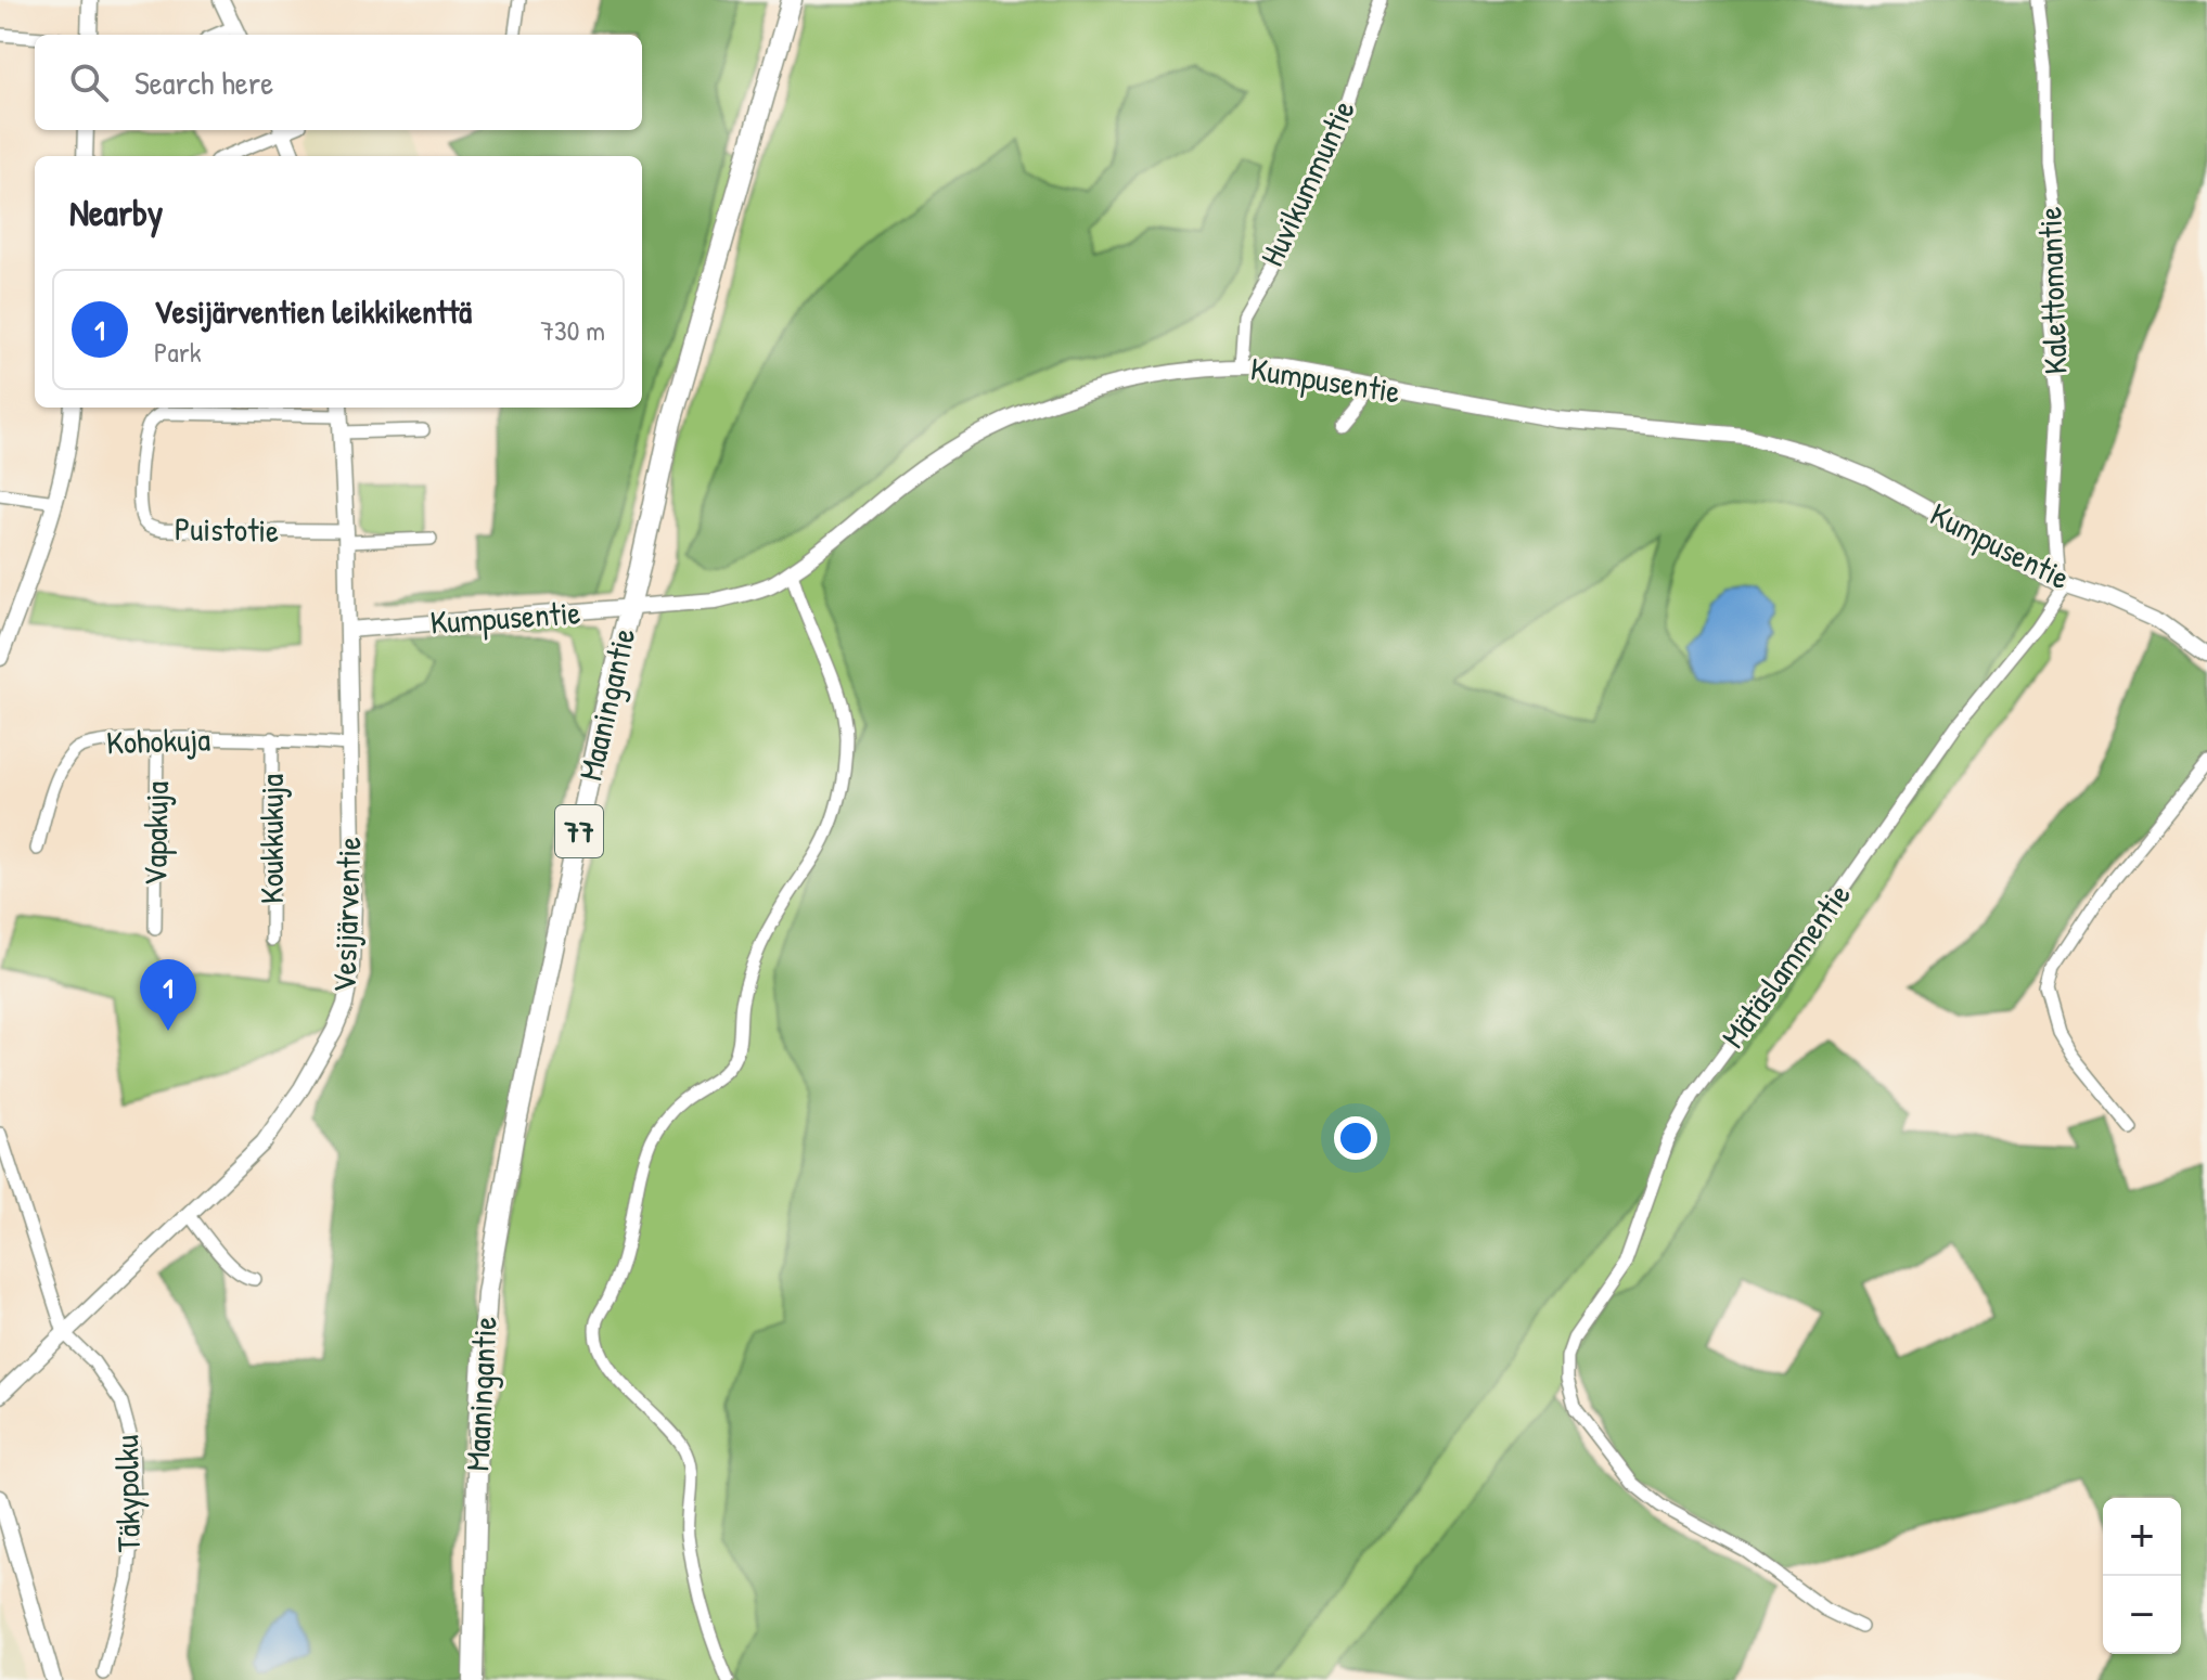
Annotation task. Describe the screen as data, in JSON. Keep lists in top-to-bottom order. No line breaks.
{"streets":{"main road":["Maaningantie","77"],"street":["Huvikummuntie","Kalettomantie","Kumpusentie","Puistotie","Kohokuja","Vapakuja","Koukkukuja","Vesijärventie","Mätäslammentie","Täkypolku"]},"crossings":[["Huvikummuntie","Kumpusentie"],["Kalettomantie","Kumpusentie"],["Kalettomantie","Mätäslammentie"],["Kumpusentie","Maaningantie"],["Kumpusentie","Vesijärventie"],["Kumpusentie","Mätäslammentie"],["Puistotie","Vesijärventie"],["Kohokuja","Vapakuja"],["Kohokuja","Koukkukuja"],["Kohokuja","Vesijärventie"],["Vesijärventie","Täkypolku"]],"page":{"search":"Search here","heading":"Nearby","list":[{"mark":"1","name":"Vesijärventien leikkikenttä","note":"Park","value":"730 m"}],"pins":"1","map_buttons":["+","−"]}}
